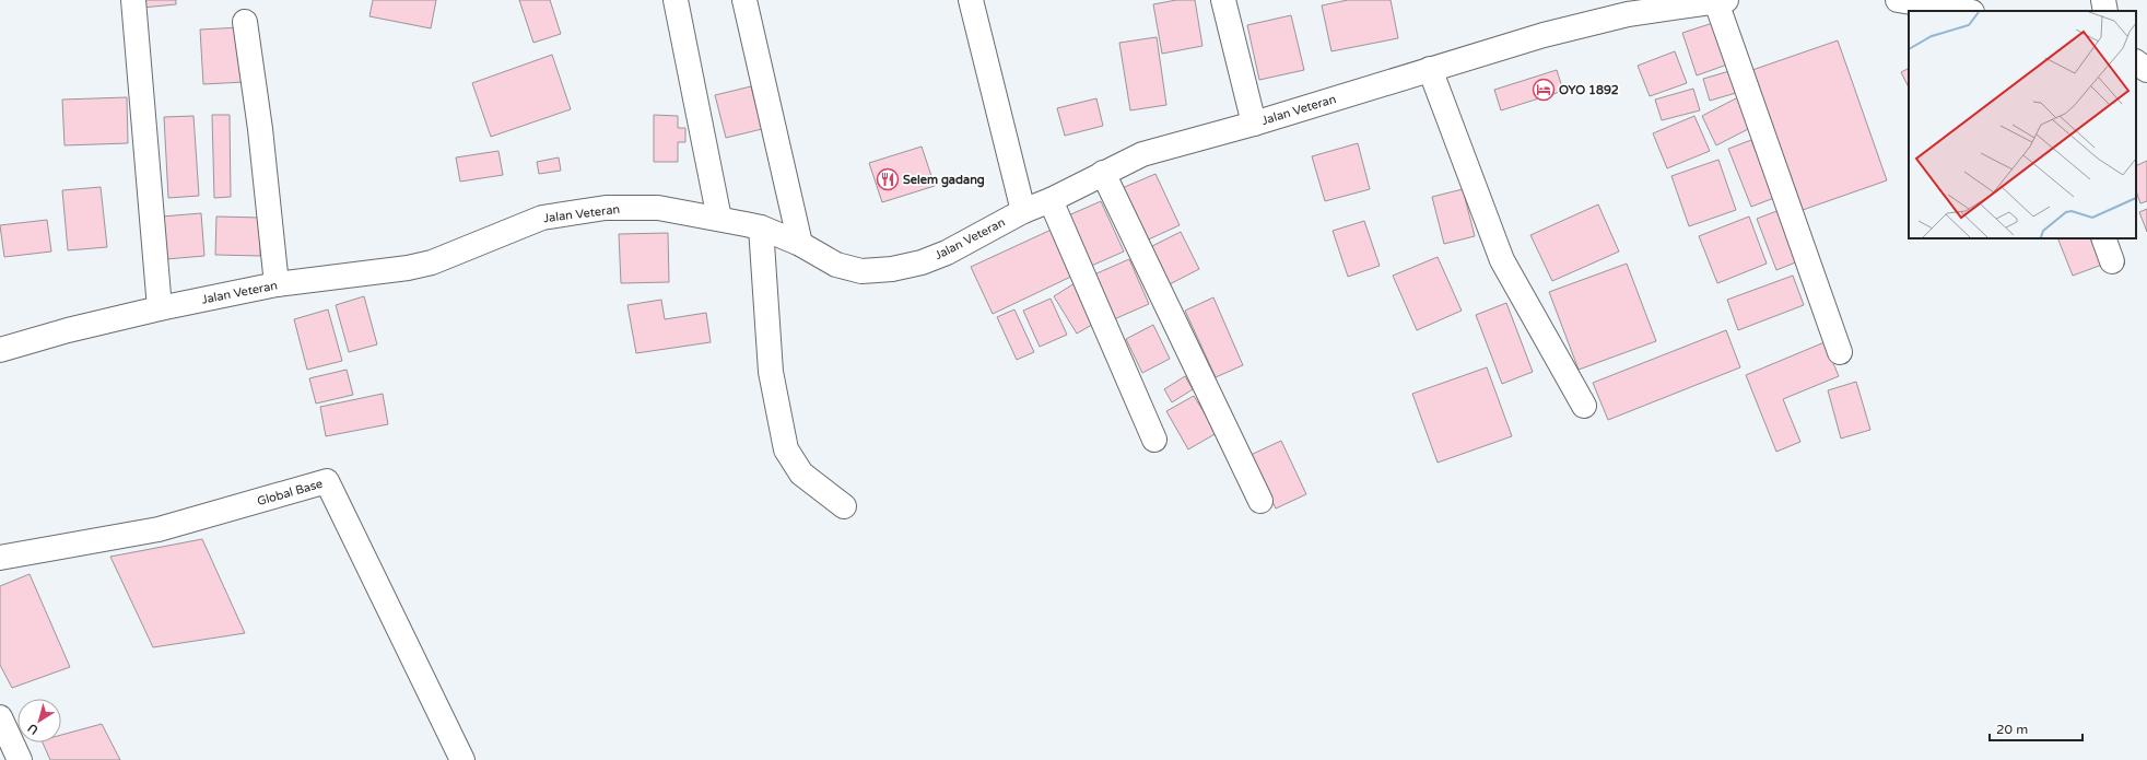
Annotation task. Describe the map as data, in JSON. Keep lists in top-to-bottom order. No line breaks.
{"streets":{"street":["Jalan Veteran","Global Base"]},"places":{"hotel":["OYO 1892"],"restaurant":["Selem gadang"]},"scale_bar":"20 m","north":"bottom left"}
